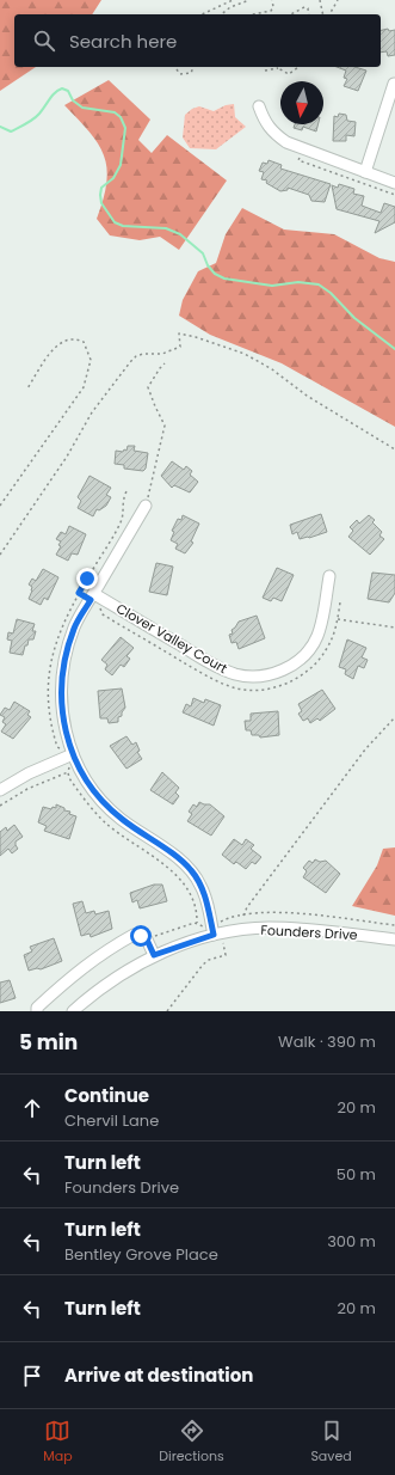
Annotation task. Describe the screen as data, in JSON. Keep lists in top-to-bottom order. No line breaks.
{"streets":{"street":["Clover Valley Court","Founders Drive"]},"north":"bottom","page":{"search":"Search here","heading":["5 min","Walk · 390 m"],"list":[["Continue","Chervil Lane","20 m"],["Turn left","Founders Drive","50 m"],["Turn left","Bentley Grove Place","300 m"],["Turn left","20 m"],"Arrive at destination"],"nav":["Map","Directions","Saved"]}}
